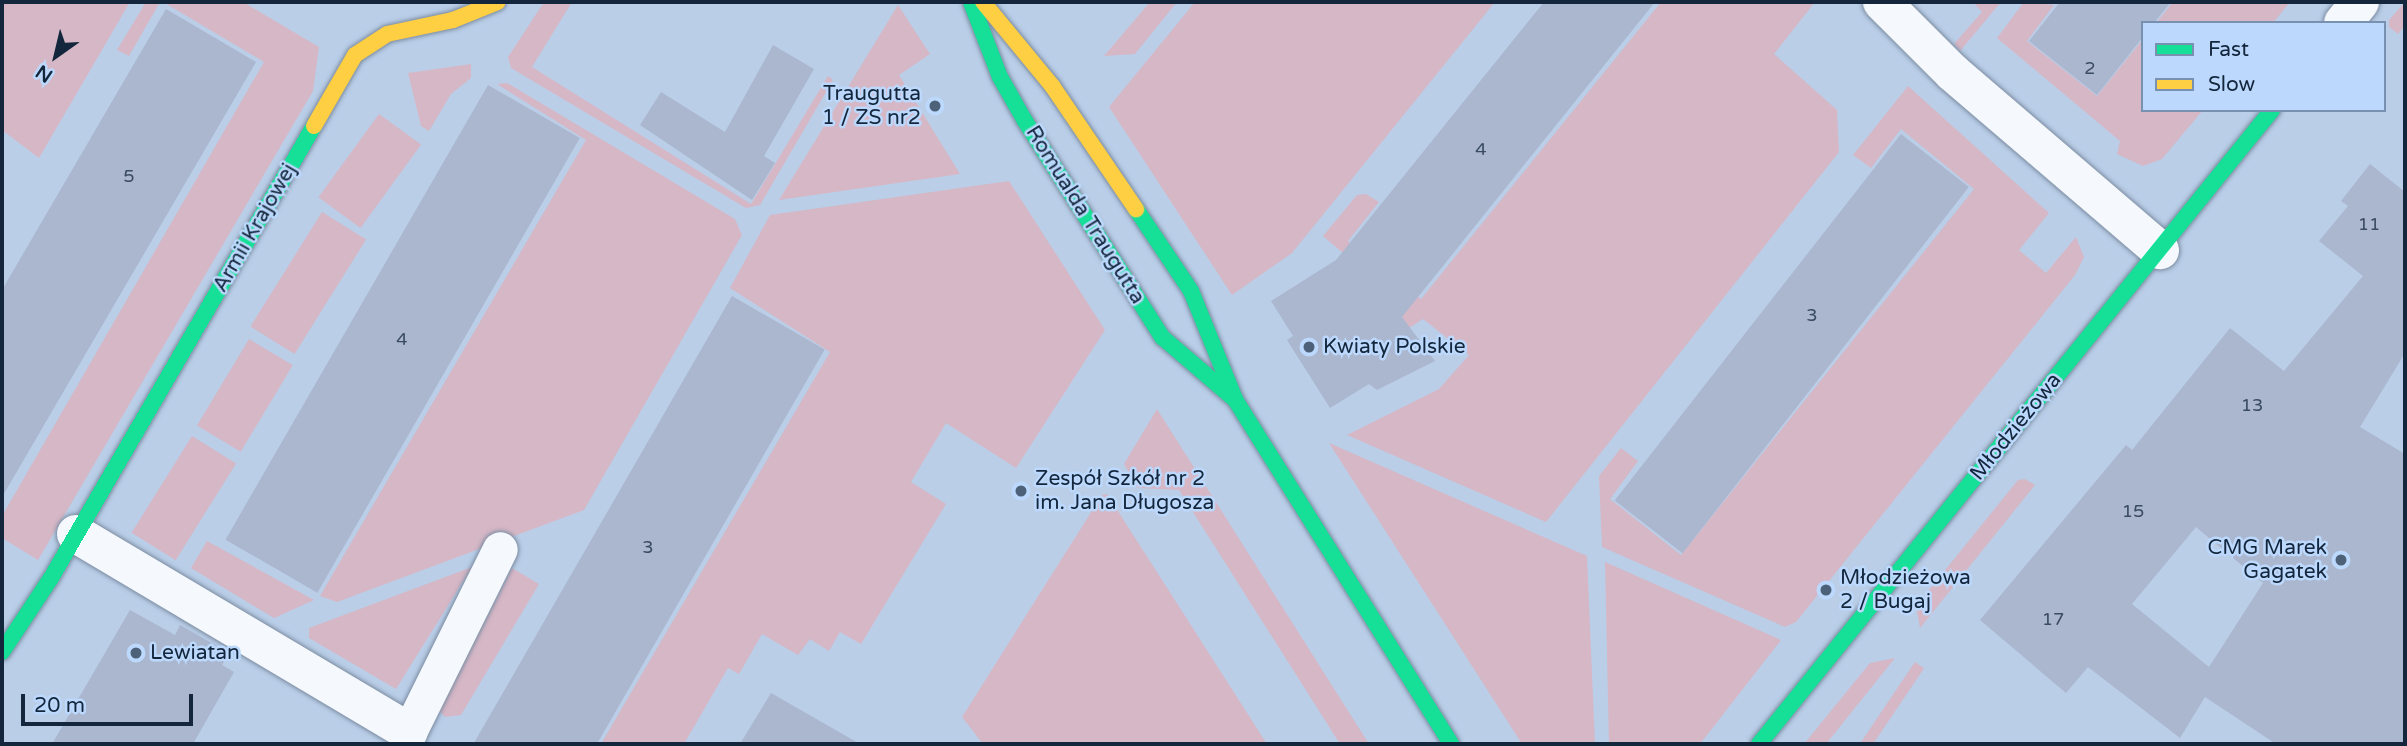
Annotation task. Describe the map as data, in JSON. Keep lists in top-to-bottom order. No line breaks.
{"streets":{"street":["Romualda Traugutta","Armii Krajowej","Młodzieżowa"]},"places":["Traugutta 1 / ZS nr2","Kwiaty Polskie","Zespół Szkół nr 2 im. Jana Długosza","CMG Marek Gagatek","Młodzieżowa 2 / Bugaj","Lewiatan"],"house_numbers":["2","4","5","11","3","4","13","15","3","17"],"legend":["Fast","Slow"],"scale_bar":"20 m","north":"bottom left"}
